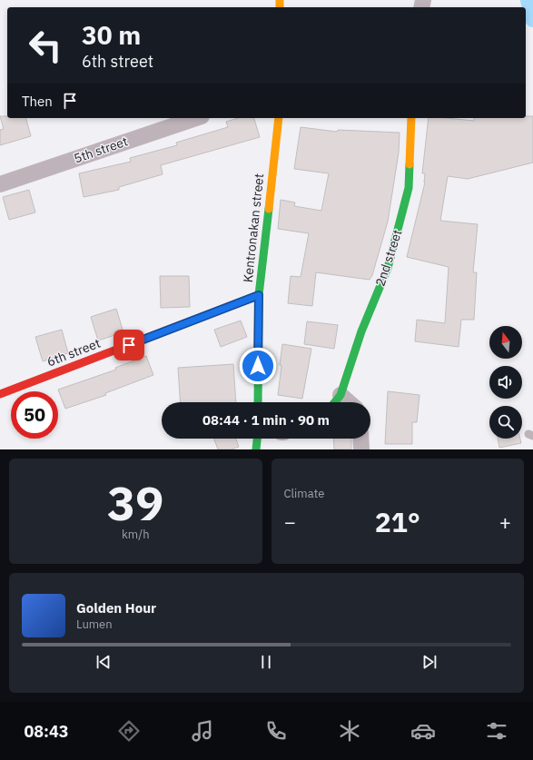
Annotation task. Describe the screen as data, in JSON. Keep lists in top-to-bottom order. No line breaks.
{"streets":{"street":["5th street","Kentronakan street","2nd street","6th street"]},"crossings":[["Kentronakan street","6th street"]],"north":"top","page":{"turn":["30 m","6th street"],"then":"Then","limit":"50","trip":"08:44 · 1 min · 90 m","tile":[["39","km/h"],"Climate"],"heat":["−","21°","+"],"song":["Golden Hour","Lumen"],"tabs":"08:43"}}
